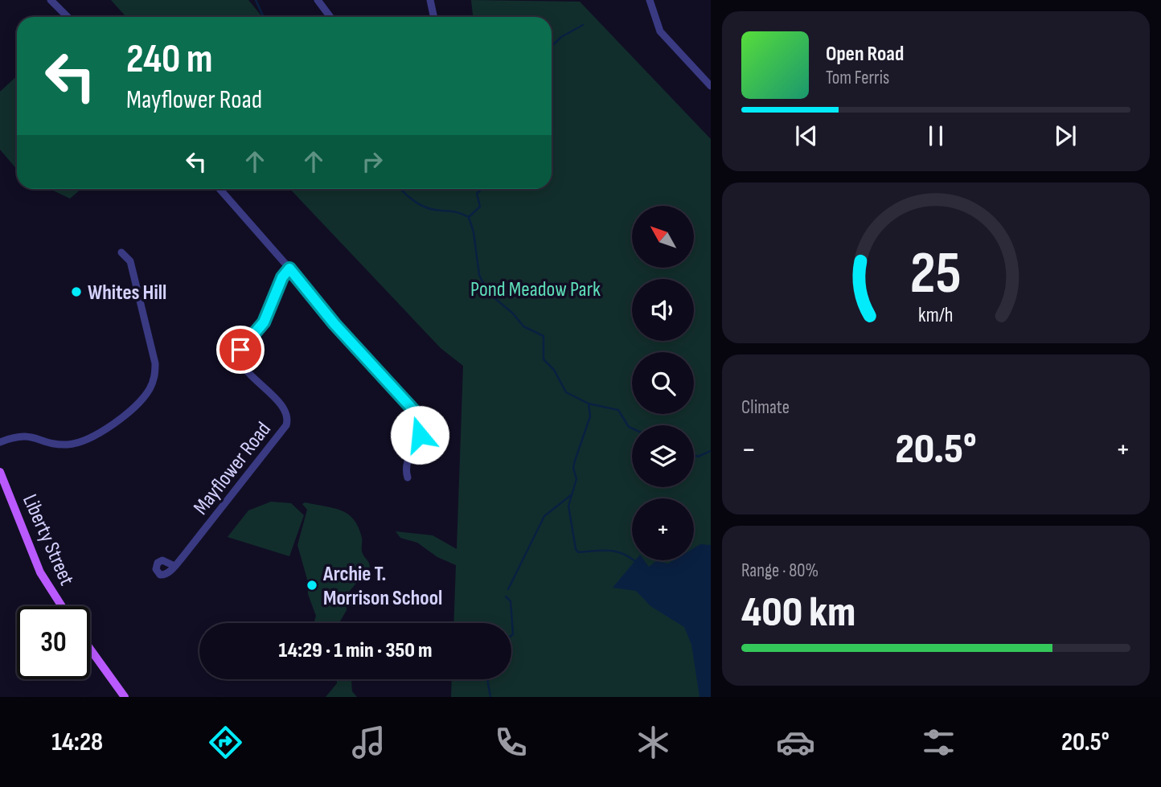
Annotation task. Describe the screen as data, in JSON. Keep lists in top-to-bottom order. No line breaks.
{"streets":{"main road":["Liberty Street"],"street":["Mayflower Road"]},"parks":["Pond Meadow Park"],"places":["Whites Hill","Archie T. Morrison School"],"north":"top left","page":{"turn":["240 m","Mayflower Road"],"song":["Open Road","Tom Ferris"],"map_buttons":"+","tile":["Climate",["Range · 80%","400 km"]],"heat":["−","20.5°","+"],"limit":"30","trip":"14:29 · 1 min · 350 m","tabs":["14:28","20.5°"],"gauge":["25","km/h"]}}
